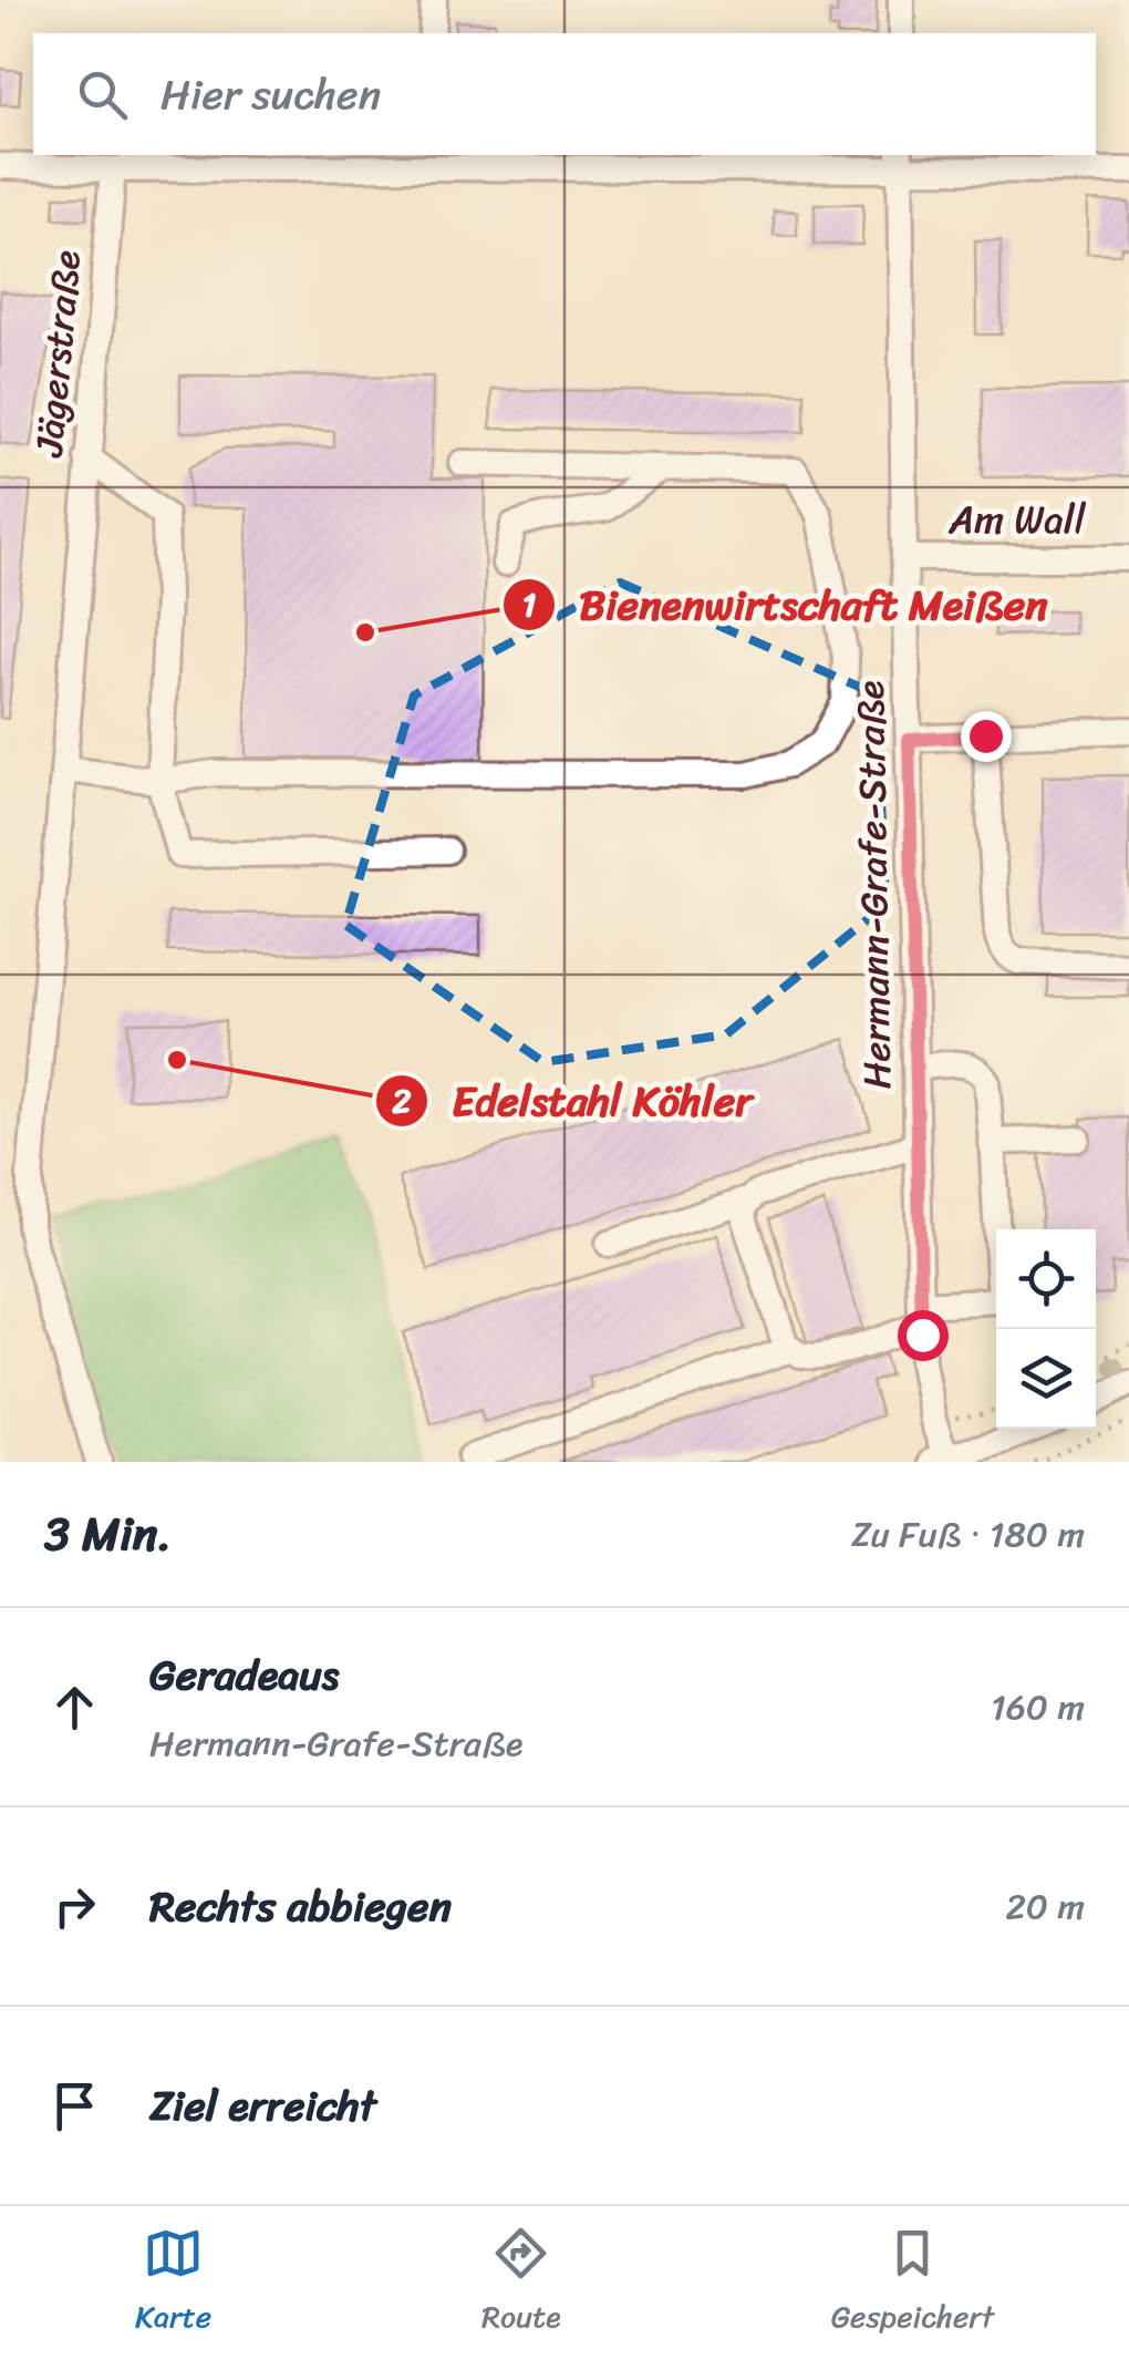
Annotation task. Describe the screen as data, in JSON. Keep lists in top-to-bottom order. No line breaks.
{"streets":{"street":["Jägerstraße","Am Wall","Hermann-Grafe-Straße"]},"crossings":[["Am Wall","Hermann-Grafe-Straße"]],"places":["Bienenwirtschaft Meißen","Edelstahl Köhler"],"page":{"search":"Hier suchen","heading":["3 Min.","Zu Fuß · 180 m"],"list":[["Geradeaus","Hermann-Grafe-Straße","160 m"],["Rechts abbiegen","20 m"],"Ziel erreicht"],"nav":["Karte","Route","Gespeichert"]}}
